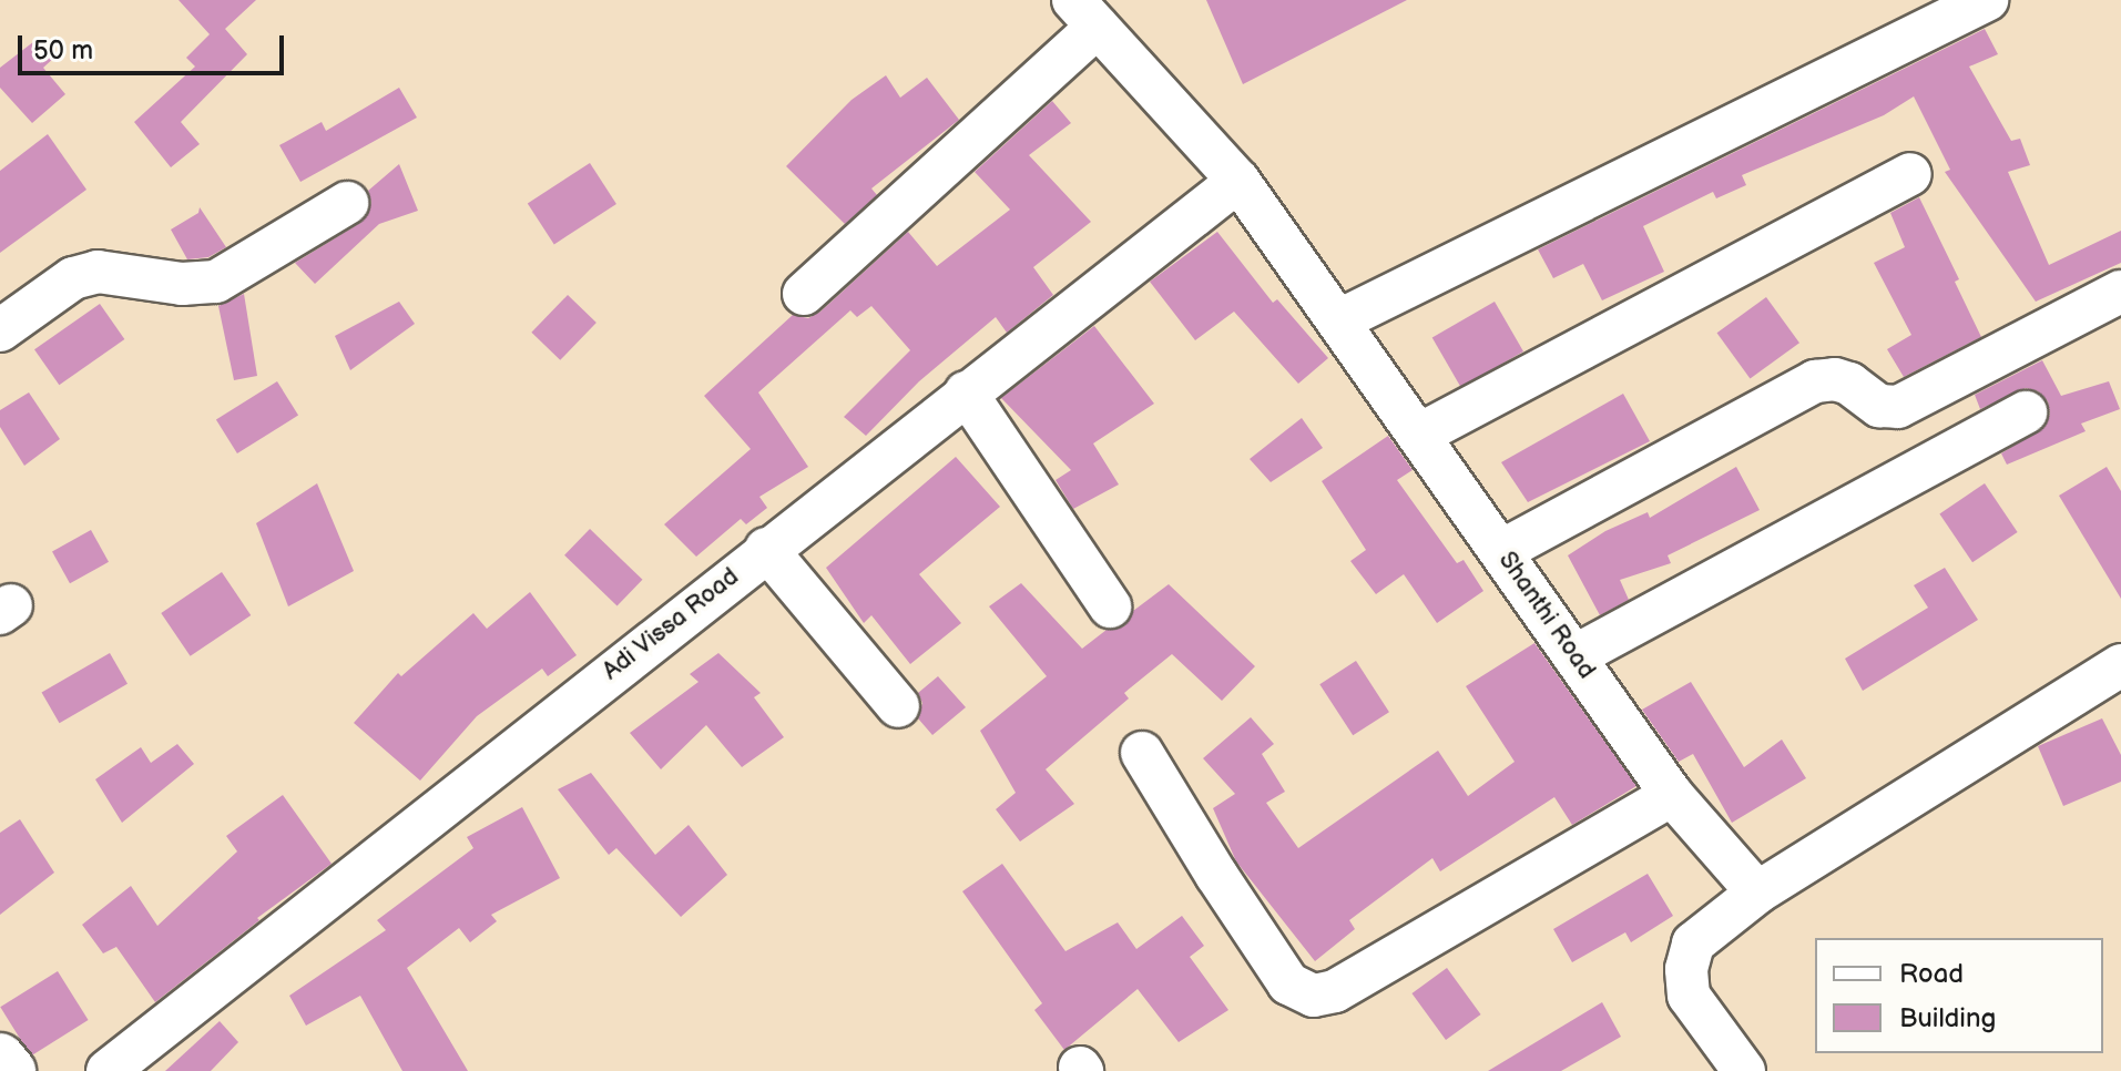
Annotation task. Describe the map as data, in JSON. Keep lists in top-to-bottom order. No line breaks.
{"streets":{"street":["Shanthi Road","Adi Vissa Road"]},"crossings":[["Shanthi Road","Adi Vissa Road"]],"legend":["Road","Building"],"scale_bar":"50 m"}
